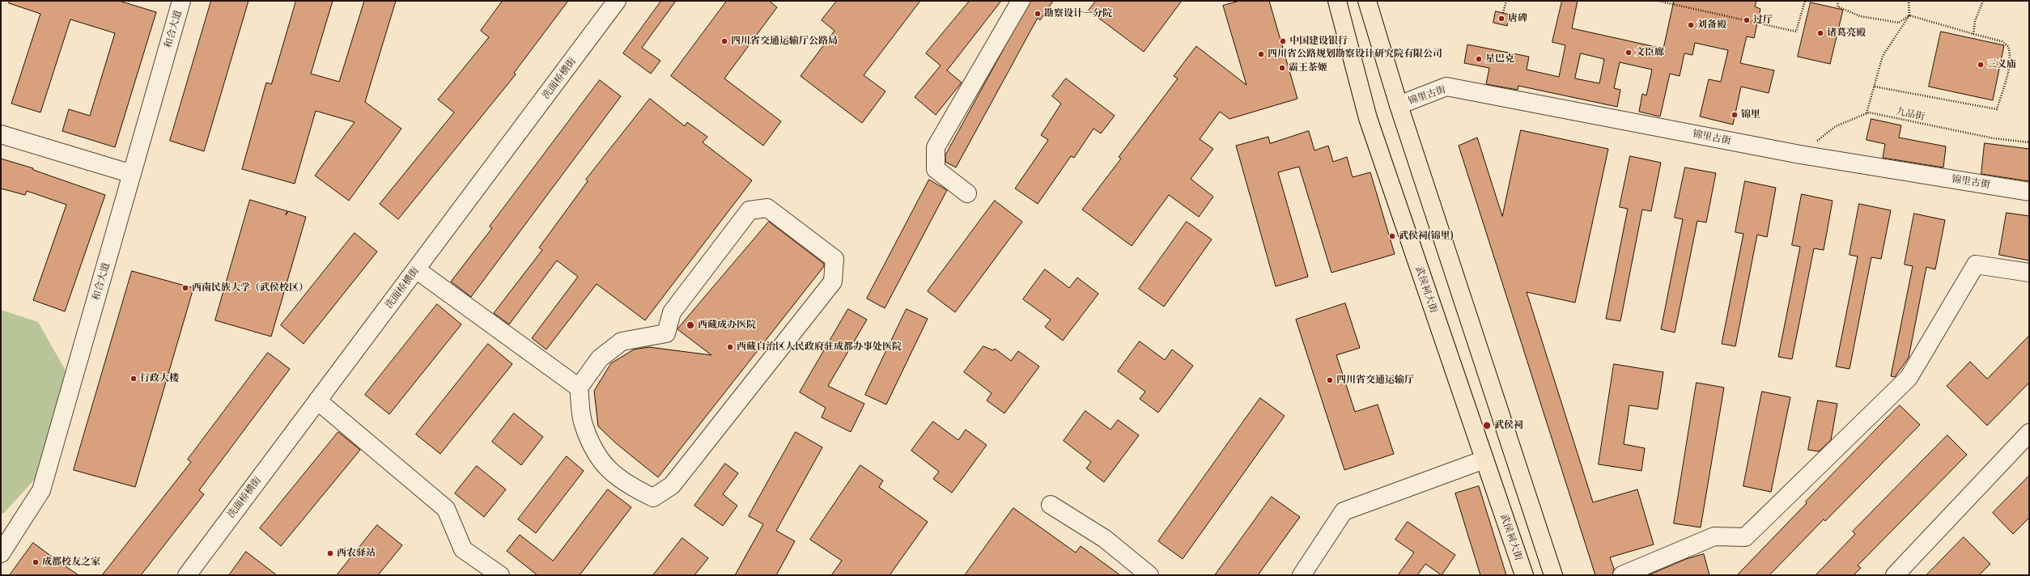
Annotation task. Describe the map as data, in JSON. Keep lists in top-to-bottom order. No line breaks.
{"streets":{"main road":["武侯祠大街"],"street":["和合大道","洗面桥横街","锦里古街"],"path":["九品街"]},"places":["勘察设计一分院","唐碑","过厅","刘备殿","诸葛亮殿","四川省交通运输厅公路局","中国建设银行","文臣廊","四川省公路规划勘察设计研究院有限公司","星巴克","三义庙","霸王茶姬","锦里","武侯祠(锦里)","西南民族大学（武侯校区）","西藏成办医院","西藏自治区人民政府驻成都办事处医院","行政大楼","四川省交通运输厅","武侯祠","西农驿站","成都校友之家"]}
